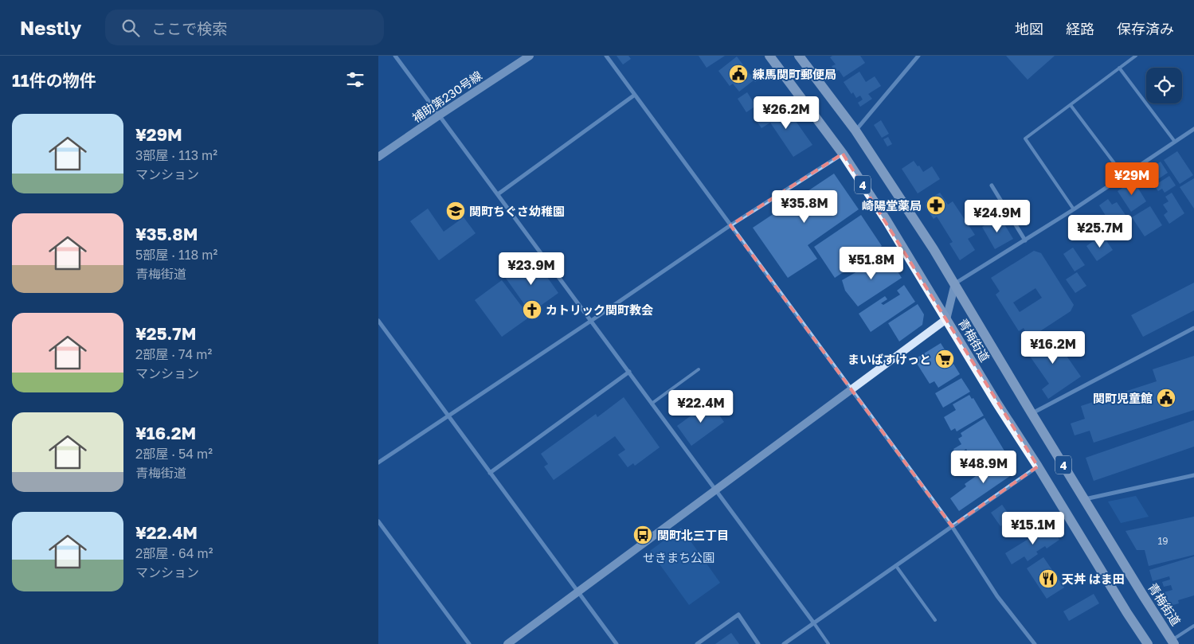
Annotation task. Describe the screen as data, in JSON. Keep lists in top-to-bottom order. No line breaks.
{"streets":{"main road":["4","青梅街道"],"street":["補助第230号線"]},"parks":["せきまち公園"],"places":{"public building":["練馬関町郵便局","関町児童館"],"pharmacy":["崎陽堂薬局"],"school or university":["関町ちぐさ幼稚園"],"church":["カトリック関町教会"],"supermarket":["まいばすけっと"],"bus stop":["関町北三丁目"],"restaurant":["天丼 はま田"]},"house_numbers":["19"],"page":{"header":"Nestly","search":"ここで検索","nav":["地図","経路","保存済み"],"heading":"11件の物件","price":["¥26.2M","¥29M","¥35.8M","¥24.9M","¥25.7M","¥51.8M","¥23.9M","¥16.2M","¥22.4M","¥48.9M","¥15.1M"],"list":[{"name":"¥29M","note":"3部屋 · 113 m² · マンション"},{"name":"¥35.8M","note":"5部屋 · 118 m² · 青梅街道"},{"name":"¥25.7M","note":"2部屋 · 74 m² · マンション"},{"name":"¥16.2M","note":"2部屋 · 54 m² · 青梅街道"},{"name":"¥22.4M","note":"2部屋 · 64 m² · マンション"}]}}
